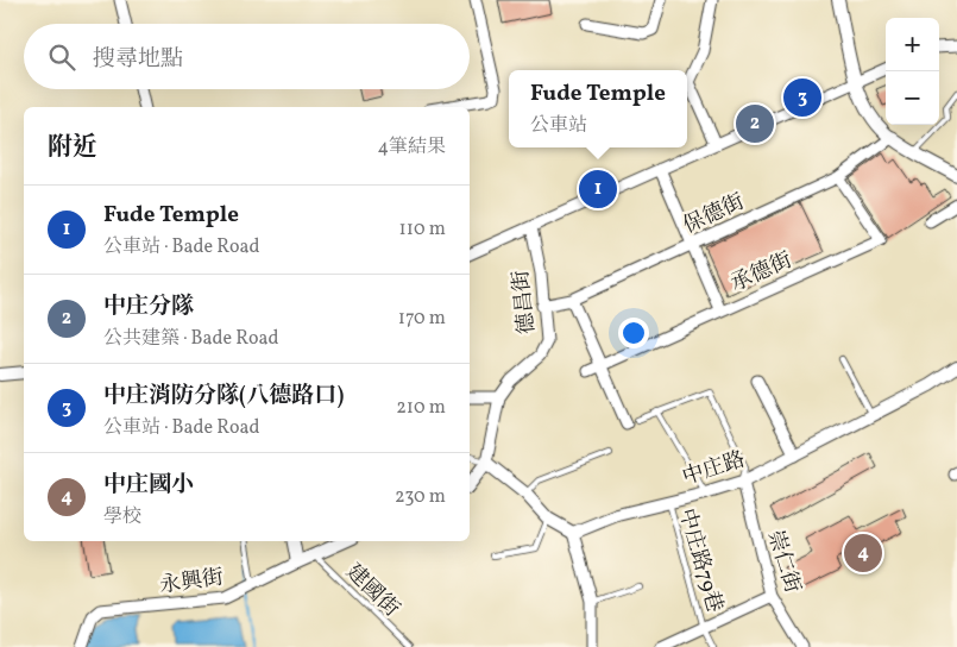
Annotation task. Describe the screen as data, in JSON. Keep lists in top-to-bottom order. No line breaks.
{"streets":{"street":["保德街","承德街","德昌街","中庄路","崇仁街","永興街"],"lane":["中庄路79巷","建國街"]},"crossings":[["保德街","承德街"],["保德街","德昌街"],["中庄路","中庄路79巷"],["中庄路","崇仁街"],["永興街","建國街"]],"page":{"map_buttons":["+","−"],"search":"搜尋地點","popup":["Fude Temple","公車站"],"pins":["3","2","1","4"],"heading":["附近","4筆結果"],"list":[{"mark":"1","name":"Fude Temple","note":"公車站 · Bade Road","value":"110 m"},{"mark":"2","name":"中庄分隊","note":"公共建築 · Bade Road","value":"170 m"},{"mark":"3","name":"中庄消防分隊(八德路口)","note":"公車站 · Bade Road","value":"210 m"},{"mark":"4","name":"中庄國小","note":"學校","value":"230 m"}]}}
